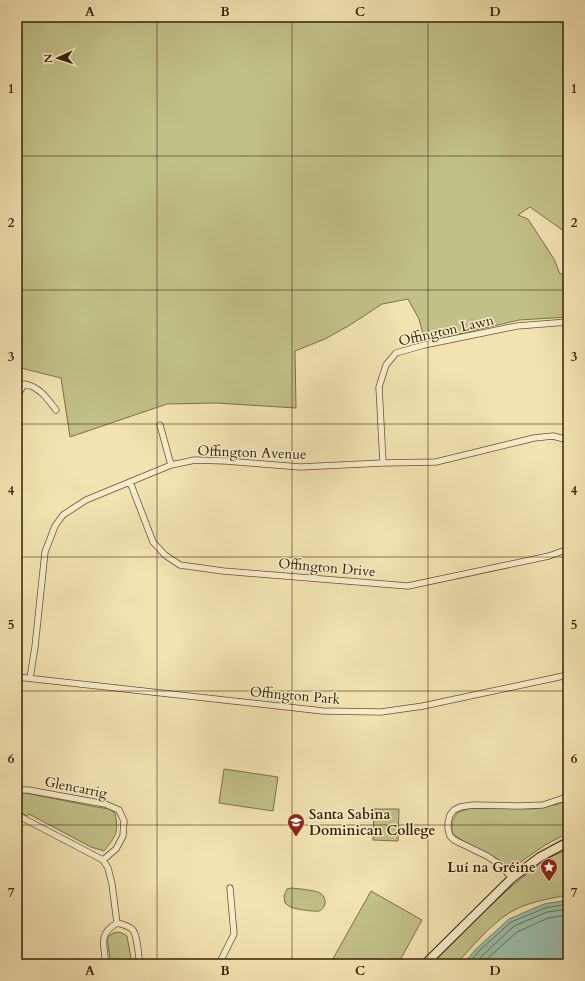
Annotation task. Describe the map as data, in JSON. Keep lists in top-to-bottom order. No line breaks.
{"streets":{"street":["Offington Lawn","Offington Avenue","Offington Drive","Offington Park","Glencarrig"]},"crossings":[["Offington Lawn","Offington Avenue"],["Offington Avenue","Offington Drive"],["Offington Avenue","Offington Park"]],"places":{"school or university":["Santa Sabina Dominican College"],"place":["Luí na Gréine"]},"north":"left","grid":{"columns":["A","B","C","D"],"rows":["1","2","3","4","5","6","7"]}}
